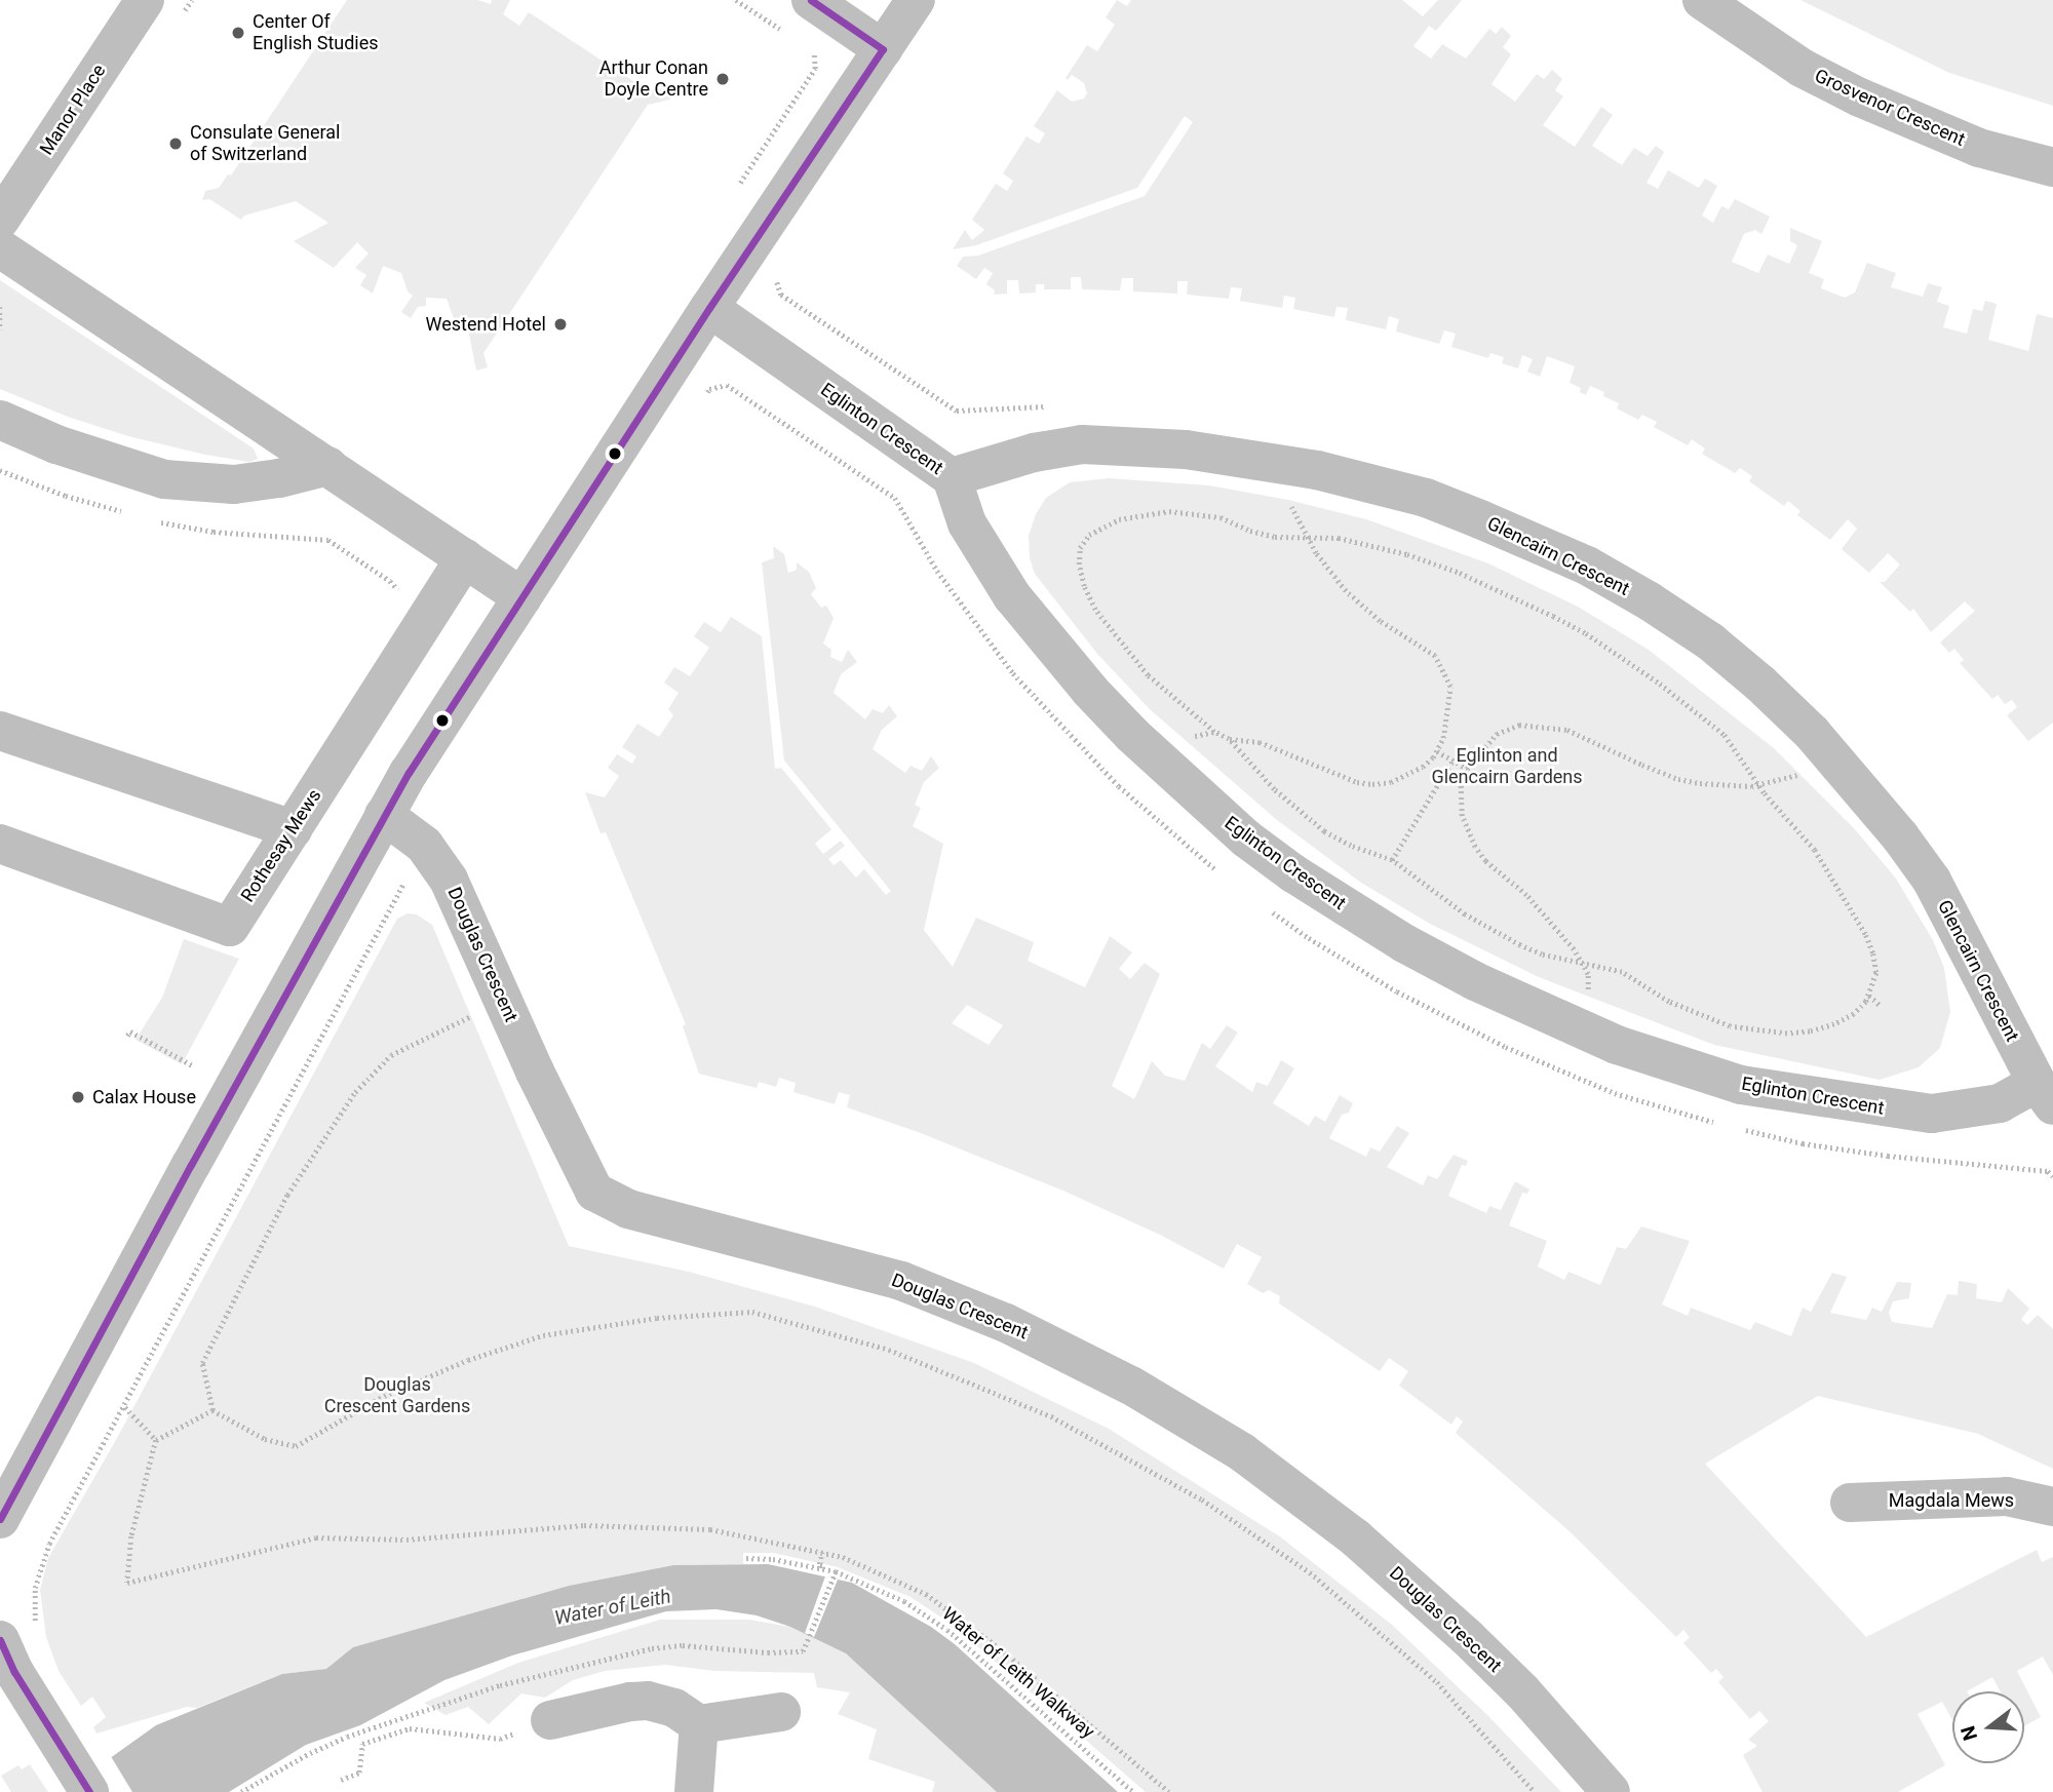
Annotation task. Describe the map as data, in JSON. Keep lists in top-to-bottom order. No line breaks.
{"streets":{"street":["Grosvenor Crescent","Manor Place","Eglinton Crescent","Glencairn Crescent","Rothesay Mews","Douglas Crescent","Magdala Mews"],"path":["Water of Leith Walkway"]},"crossings":[["Eglinton Crescent","Glencairn Crescent"]],"water":["Water of Leith"],"parks":["Eglinton and Glencairn Gardens","Douglas Crescent Gardens"],"places":["Center Of English Studies","Arthur Conan Doyle Centre","Consulate General of Switzerland","Westend Hotel","Calax House"],"north":"left"}
